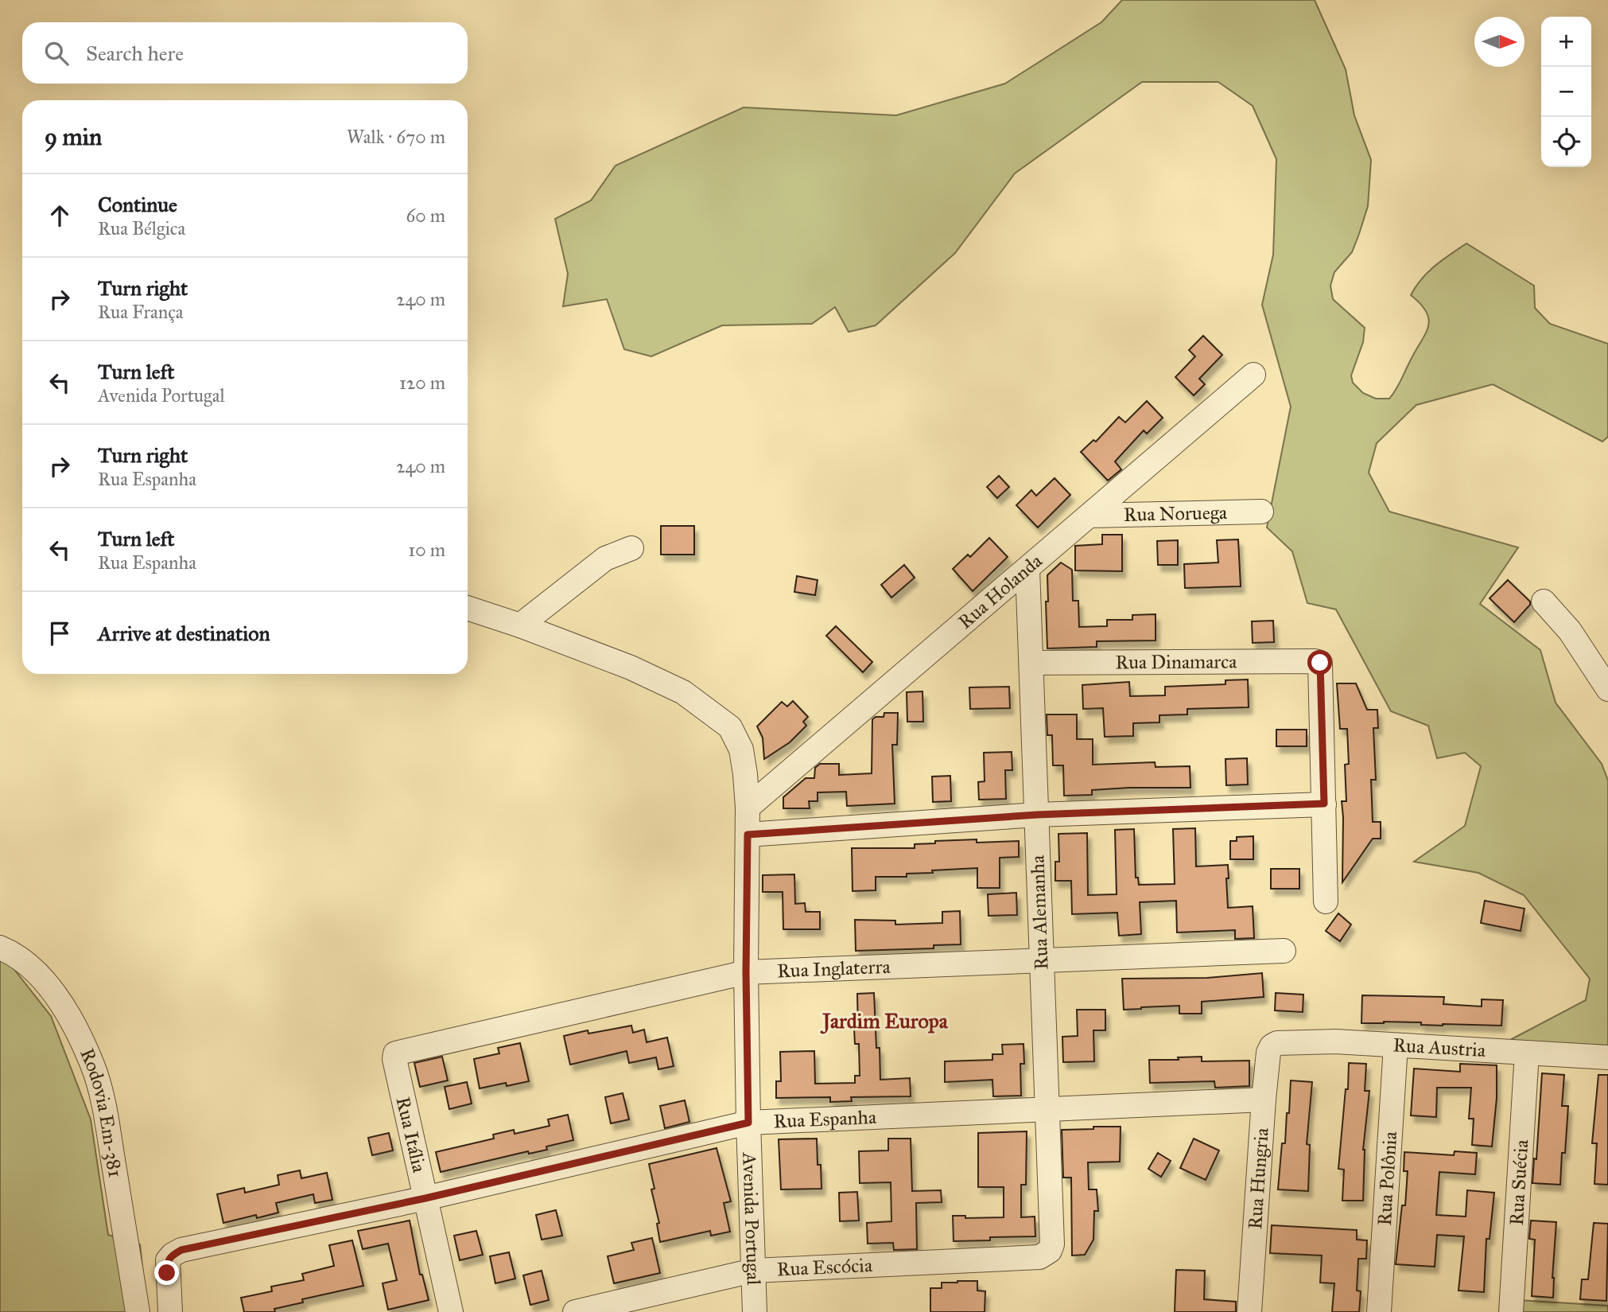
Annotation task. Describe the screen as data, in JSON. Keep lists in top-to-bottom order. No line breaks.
{"streets":{"street":["Rua Noruega","Rua Holanda","Rua Dinamarca","Rua Alemanha","Rua Inglaterra","Rua Austria","Rodovia Em-381","Rua Espanha","Rua Itália","Rua Hungria","Rua Polônia","Rua Suécia","Avenida Portugal","Rua Escócia"]},"crossings":[["Rua Noruega","Rua Holanda"],["Rua Holanda","Rua Alemanha"],["Rua Holanda","Avenida Portugal"],["Rua Dinamarca","Rua Alemanha"],["Rua Alemanha","Rua Inglaterra"],["Rua Alemanha","Rua Espanha"],["Rua Alemanha","Rua Escócia"],["Rua Inglaterra","Rua Itália"],["Rua Inglaterra","Avenida Portugal"],["Rua Austria","Rua Hungria"],["Rua Austria","Rua Polônia"],["Rua Austria","Rua Suécia"],["Rua Espanha","Rua Itália"],["Rua Espanha","Rua Hungria"],["Rua Espanha","Avenida Portugal"],["Avenida Portugal","Rua Escócia"]],"districts":["Jardim Europa"],"north":"right","page":{"map_buttons":["+","−"],"search":"Search here","heading":["9 min","Walk · 670 m"],"list":[["Continue","Rua Bélgica","60 m"],["Turn right","Rua França","240 m"],["Turn left","Avenida Portugal","120 m"],["Turn right","Rua Espanha","240 m"],["Turn left","Rua Espanha","10 m"],"Arrive at destination"]}}
